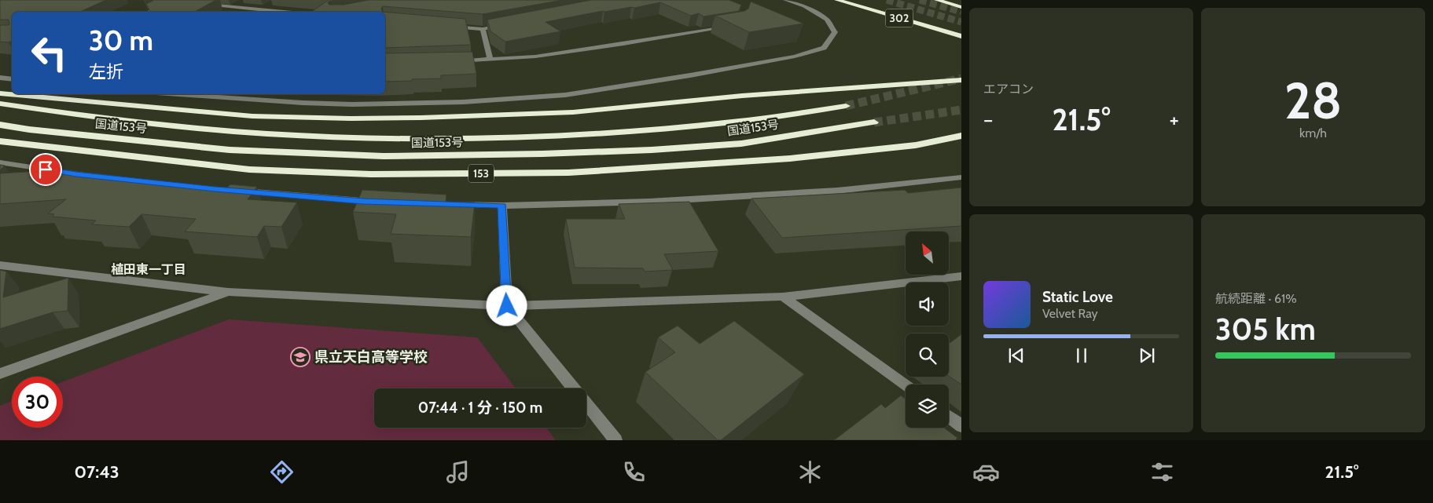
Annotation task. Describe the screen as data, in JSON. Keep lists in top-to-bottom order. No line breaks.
{"streets":{"highway":["302","国道153号","153"]},"districts":["植田東一丁目"],"places":{"school or university":["県立天白高等学校"]},"north":"top left","page":{"tile":["エアコン",["28","km/h"],["航続距離 · 61%","305 km"]],"turn":["30 m","左折"],"heat":["−","21.5°","+"],"song":["Static Love","Velvet Ray"],"limit":"30","trip":"07:44 · 1 分 · 150 m","tabs":["07:43","21.5°"]}}
